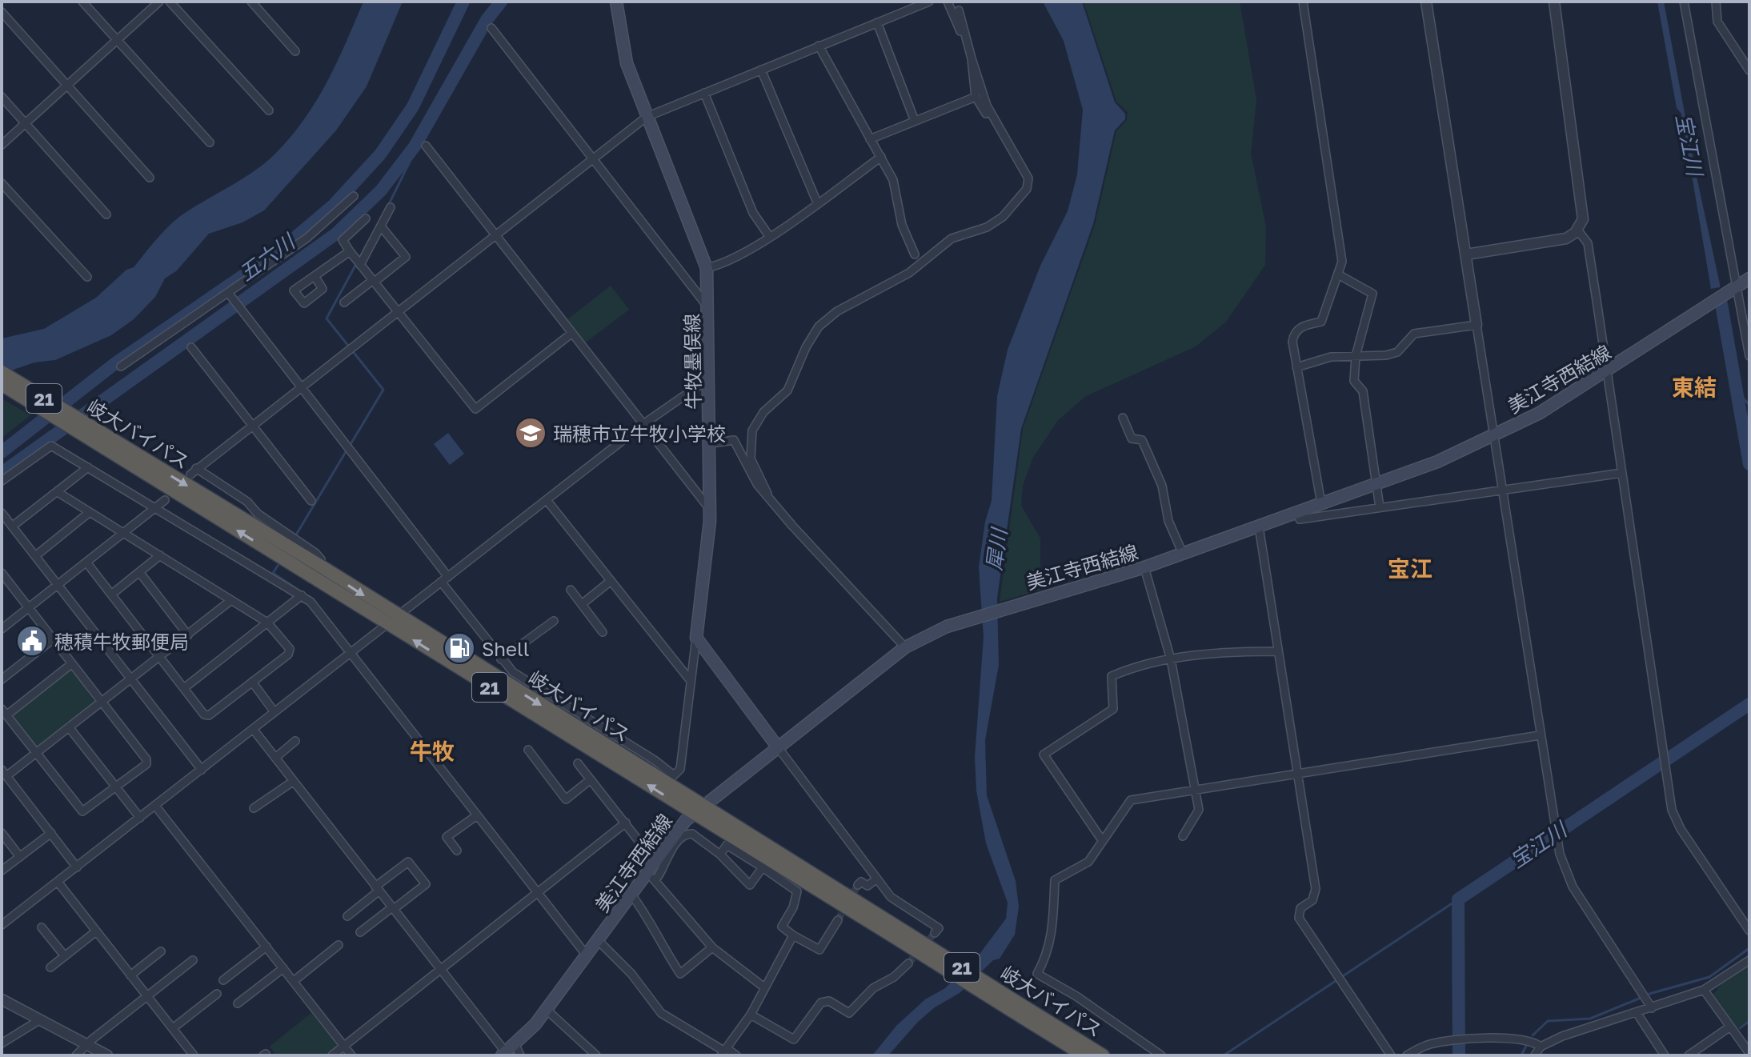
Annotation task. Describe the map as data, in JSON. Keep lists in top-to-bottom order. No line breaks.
{"streets":{"highway":["21","岐大バイパス"],"main road":["牛牧墨俣線","美江寺西結線"]},"crossings":[["美江寺西結線","岐大バイパス"]],"districts":["東結","宝江","牛牧"],"water":["宝江川","五六川","犀川"],"places":{"school or university":["瑞穂市立牛牧小学校"],"public building":["穂積牛牧郵便局"],"fuel station":["Shell"]}}
